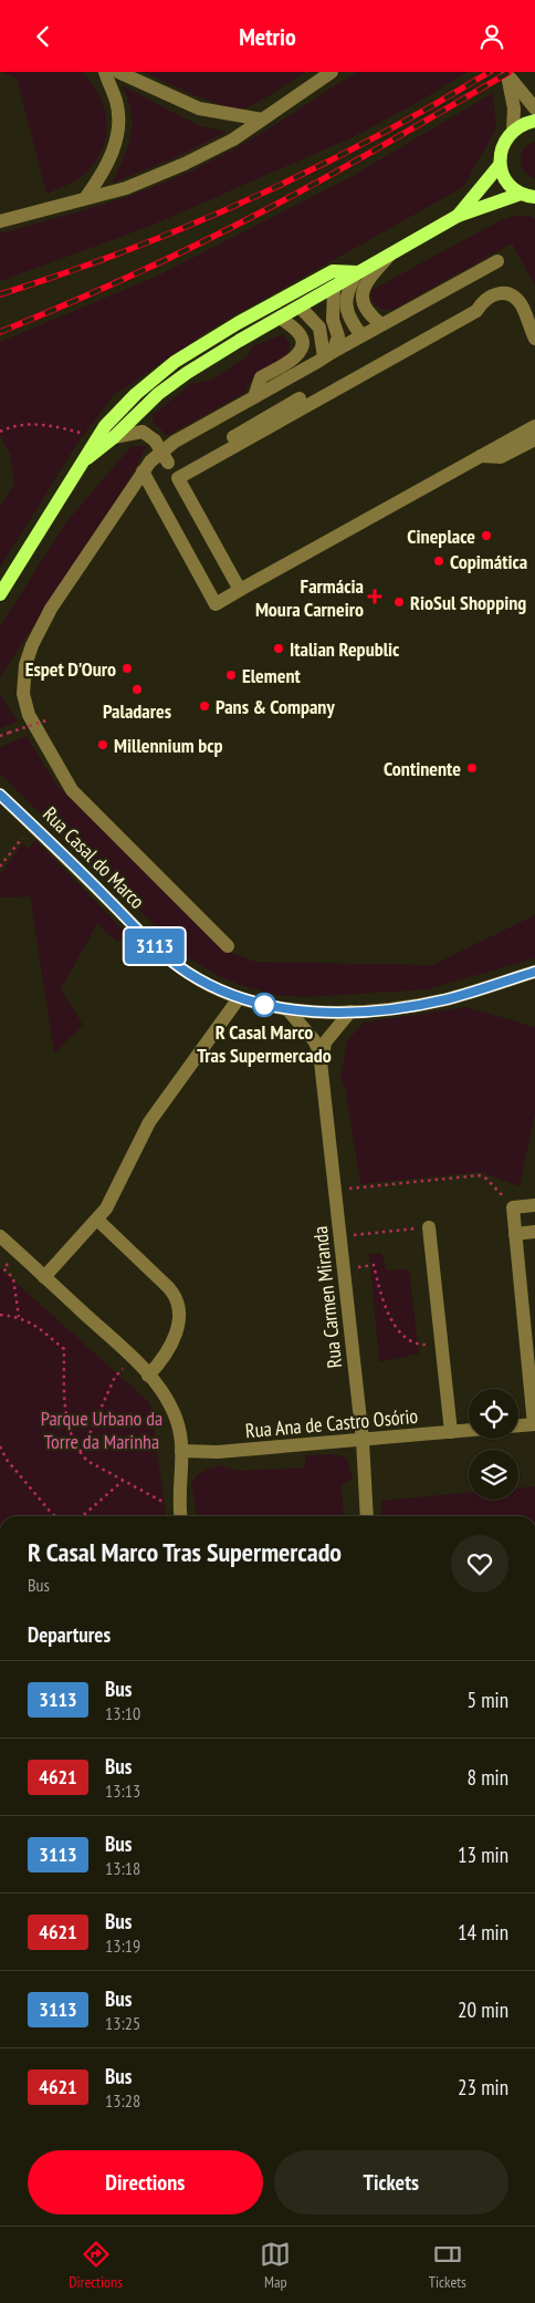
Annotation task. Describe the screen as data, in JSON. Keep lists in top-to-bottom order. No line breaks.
{"streets":{"street":["Rua Casal do Marco","Rua Carmen Miranda","Rua Ana de Castro Osório"]},"crossings":[["Rua Casal do Marco","Rua Carmen Miranda"],["Rua Carmen Miranda","Rua Ana de Castro Osório"]],"parks":["Parque Urbano da Torre da Marinha"],"places":{"other":["Cineplace","Copimática","RioSul Shopping","Italian Republic","Espet D'Ouro","Element","Paladares","Pans & Company","Millennium bcp","Continente","R Casal Marco Tras Supermercado"],"health":["Farmácia Moura Carneiro"]},"lines":["bus line 3113"],"page":{"header":"Metrio","on_map":"3113","heading":[["R Casal Marco Tras Supermercado","Bus"],"Departures"],"list":[{"mark":"3113","name":"Bus","note":"13:10","value":"5 min"},{"mark":"4621","name":"Bus","note":"13:13","value":"8 min"},{"mark":"3113","name":"Bus","note":"13:18","value":"13 min"},{"mark":"4621","name":"Bus","note":"13:19","value":"14 min"},{"mark":"3113","name":"Bus","note":"13:25","value":"20 min"},{"mark":"4621","name":"Bus","note":"13:28","value":"23 min"}],"buttons":["Directions","Tickets"],"tabs":["Directions","Map","Tickets"]}}
